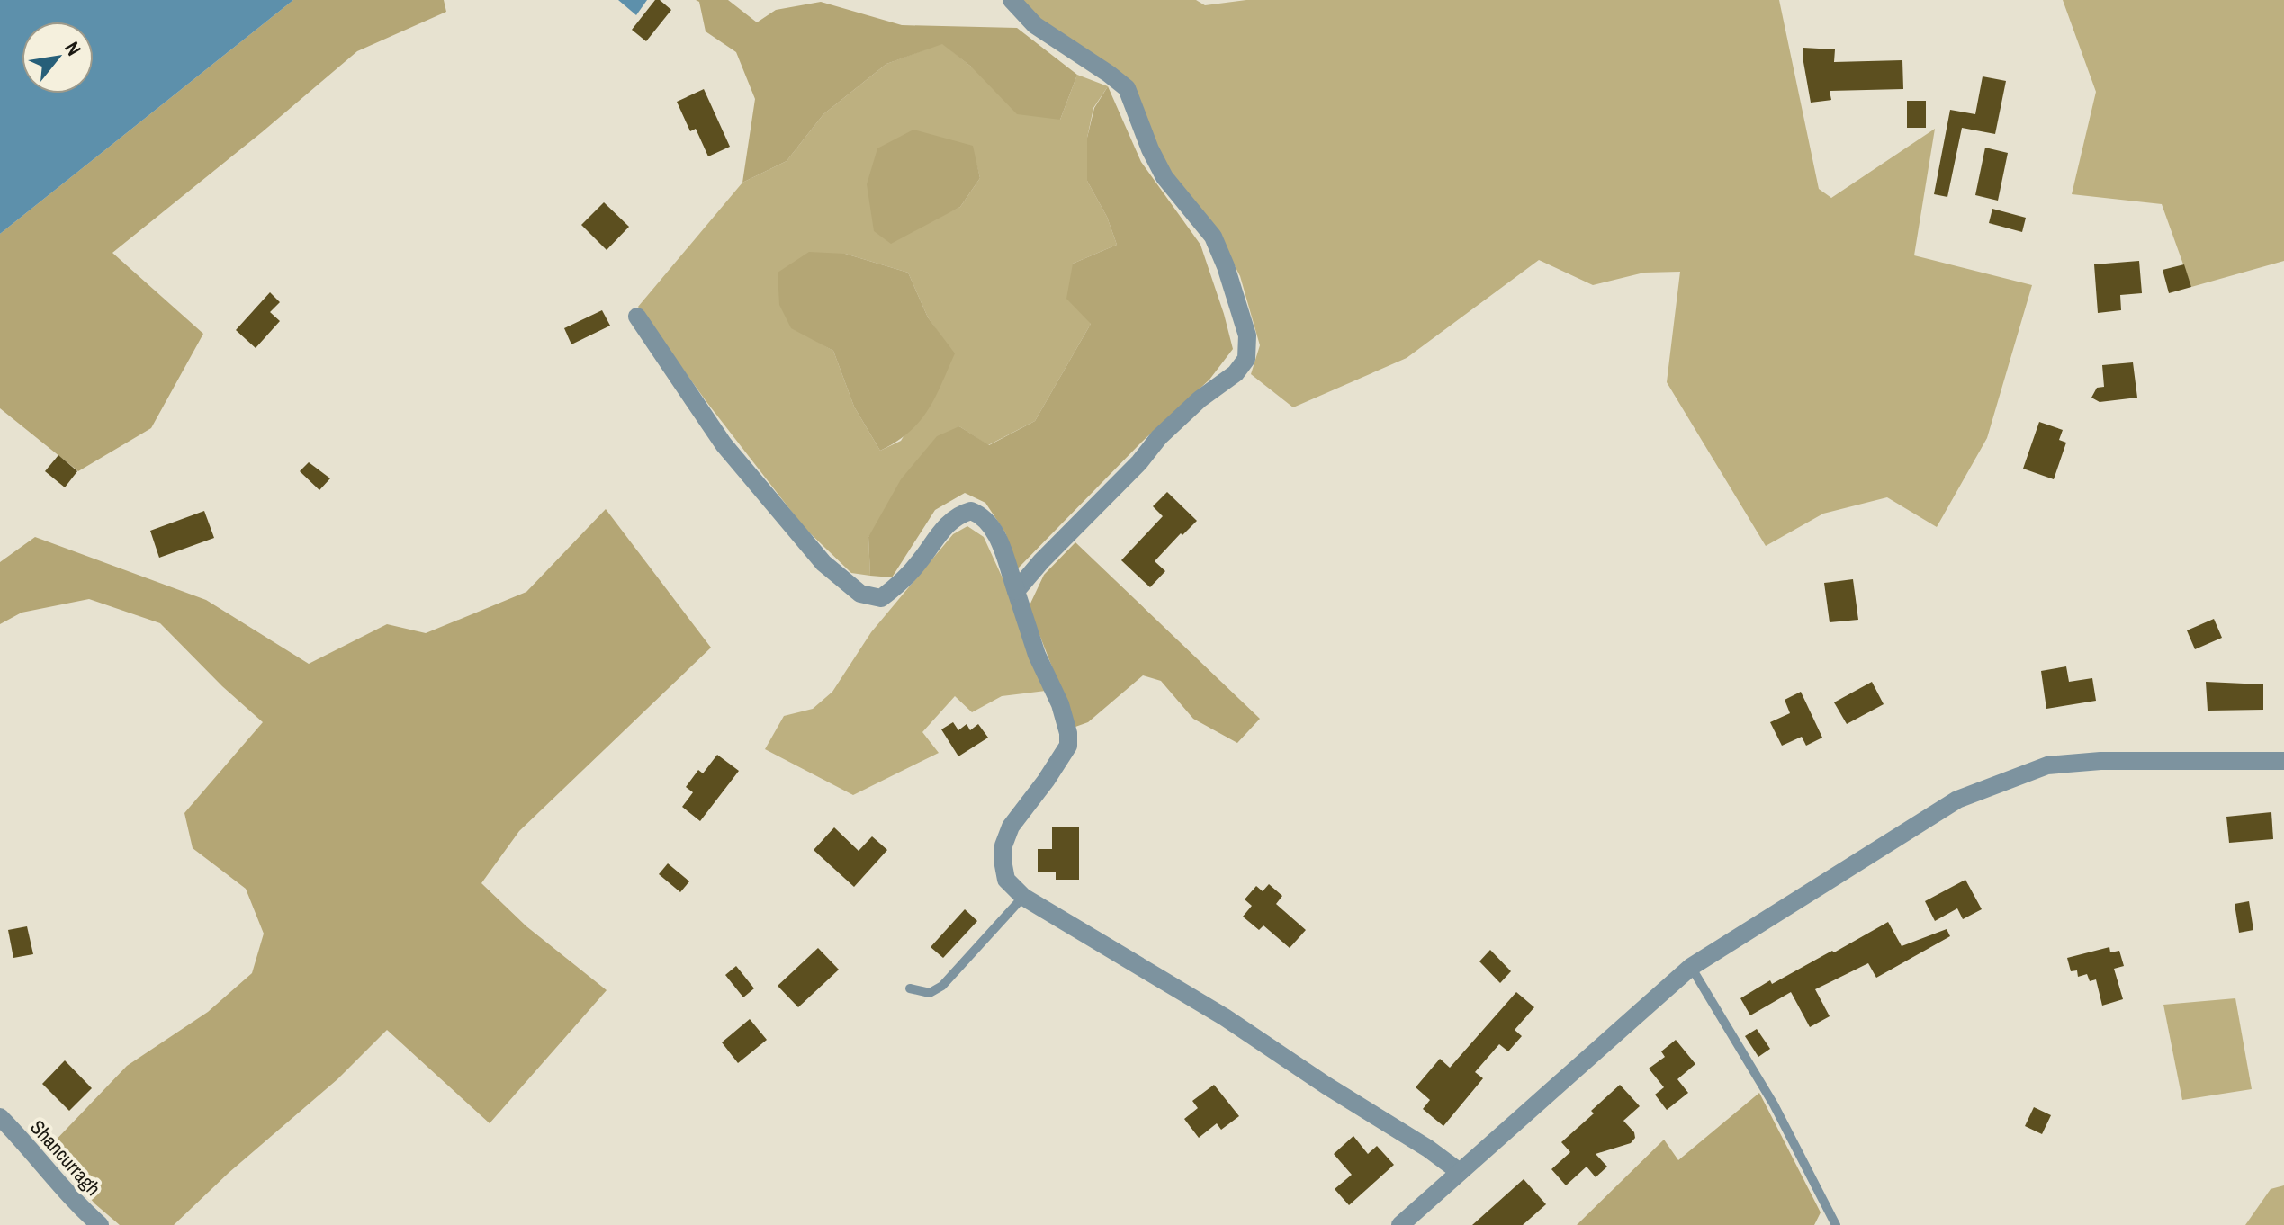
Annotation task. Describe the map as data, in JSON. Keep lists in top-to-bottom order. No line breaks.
{"streets":{"street":["Shancurragh"]},"north":"top right"}
